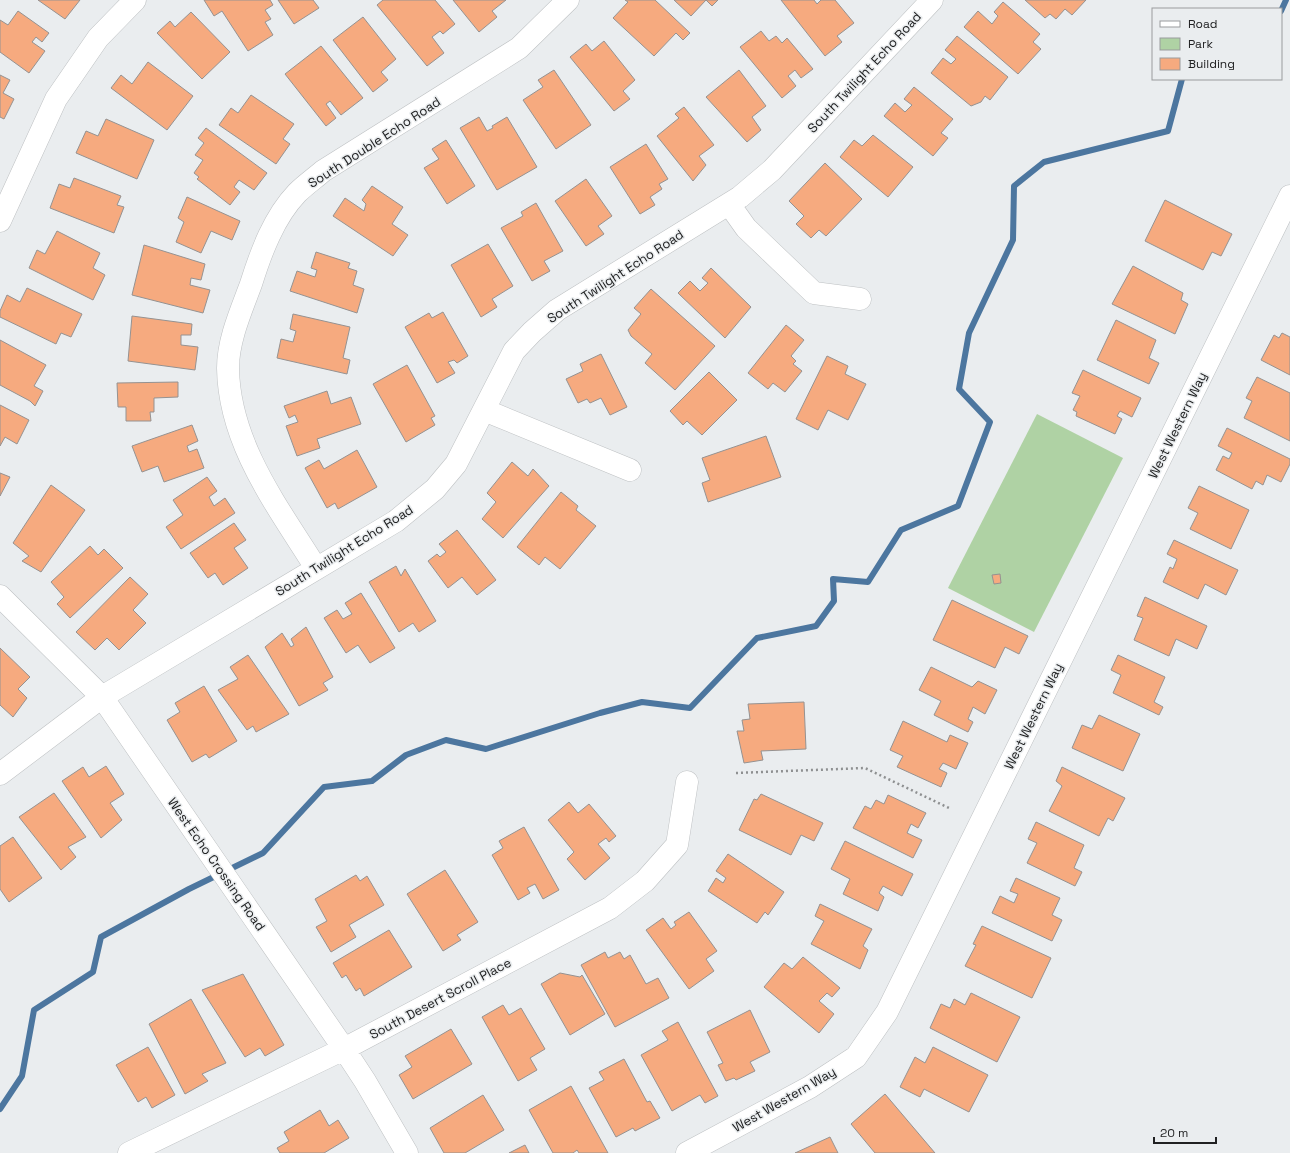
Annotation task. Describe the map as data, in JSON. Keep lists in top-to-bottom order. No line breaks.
{"streets":{"street":["South Twilight Echo Road","South Double Echo Road","West Western Way","West Echo Crossing Road","South Desert Scroll Place"]},"crossings":[["South Twilight Echo Road","South Double Echo Road"],["South Twilight Echo Road","West Echo Crossing Road"],["West Echo Crossing Road","South Desert Scroll Place"]],"legend":["Road","Park","Building"],"scale_bar":"20 m"}
